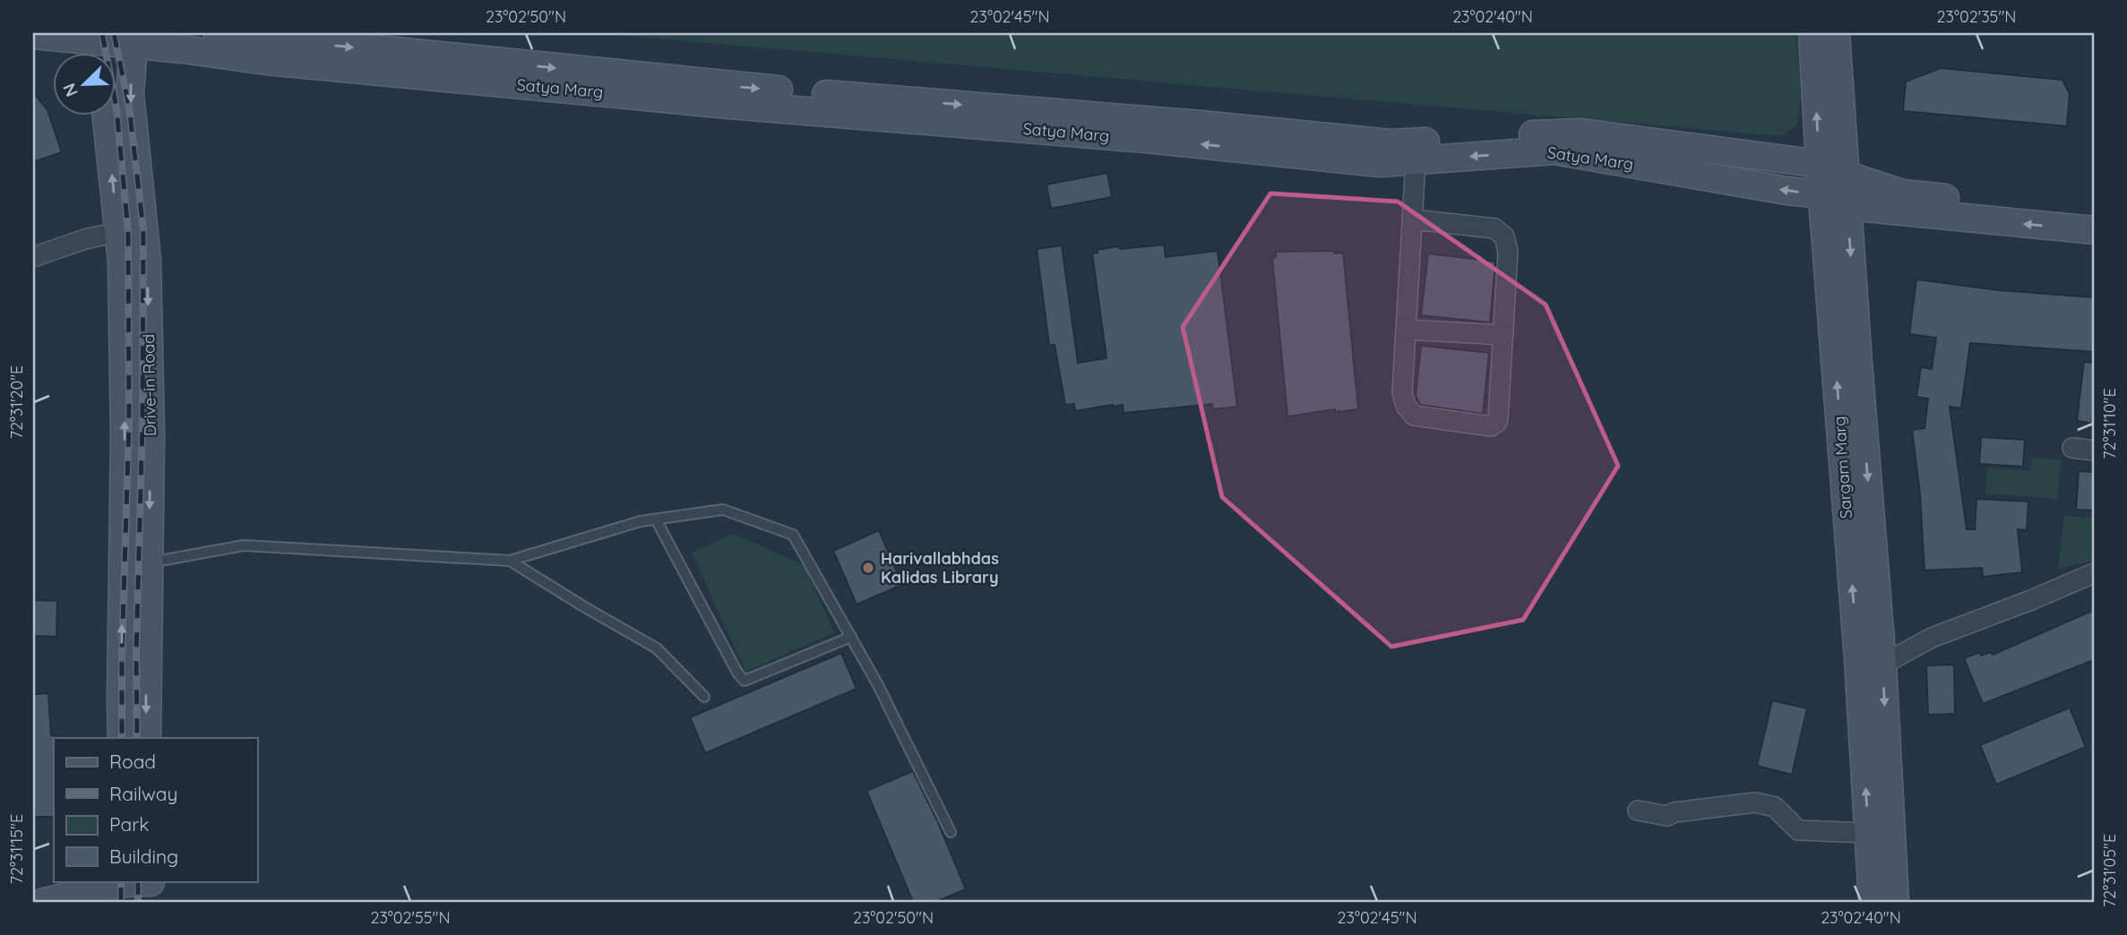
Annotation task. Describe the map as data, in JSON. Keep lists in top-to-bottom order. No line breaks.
{"streets":{"main road":["Satya Marg","Drive-in Road","Sargam Marg"]},"crossings":[["Satya Marg","Drive-in Road"],["Satya Marg","Sargam Marg"]],"places":["Harivallabhdas Kalidas Library"],"legend":["Road","Railway","Park","Building"],"north":"bottom left","coordinates":["23°02'50\"N","23°02'45\"N","23°02'40\"N","23°02'35\"N","72°31'20\"E","72°31'10\"E","72°31'15\"E","72°31'05\"E","23°02'55\"N"]}
